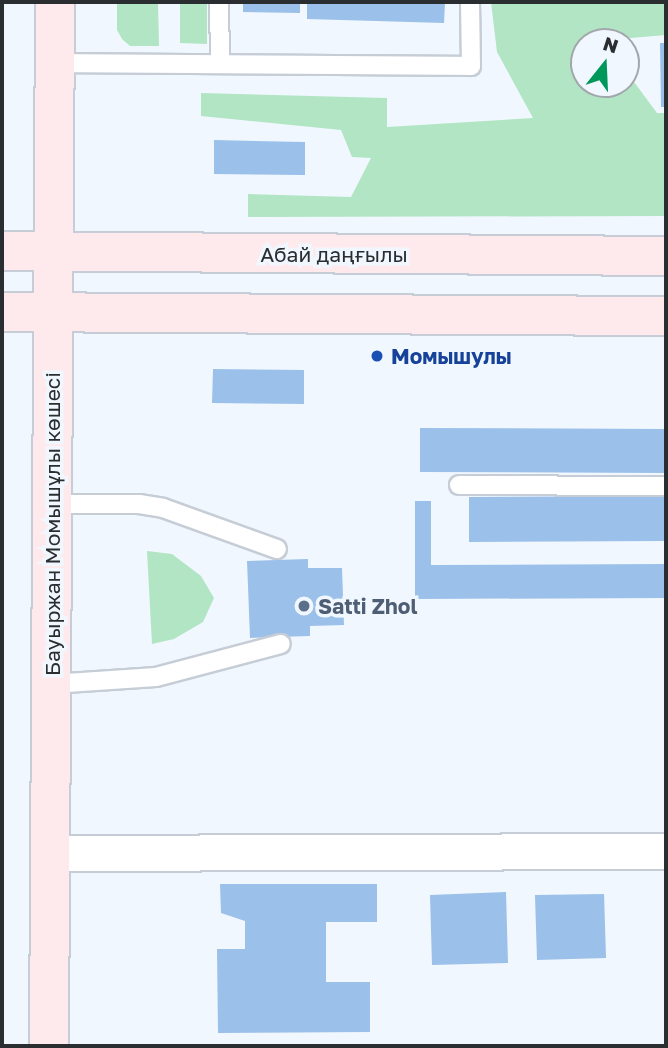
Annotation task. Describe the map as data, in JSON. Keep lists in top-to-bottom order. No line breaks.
{"streets":{"main road":["Абай даңғылы","Бауыржан Момышұлы көшесі"]},"crossings":[["Абай даңғылы","Бауыржан Момышұлы көшесі"]],"places":["Момышулы","Satti Zhol"],"north":"top"}
